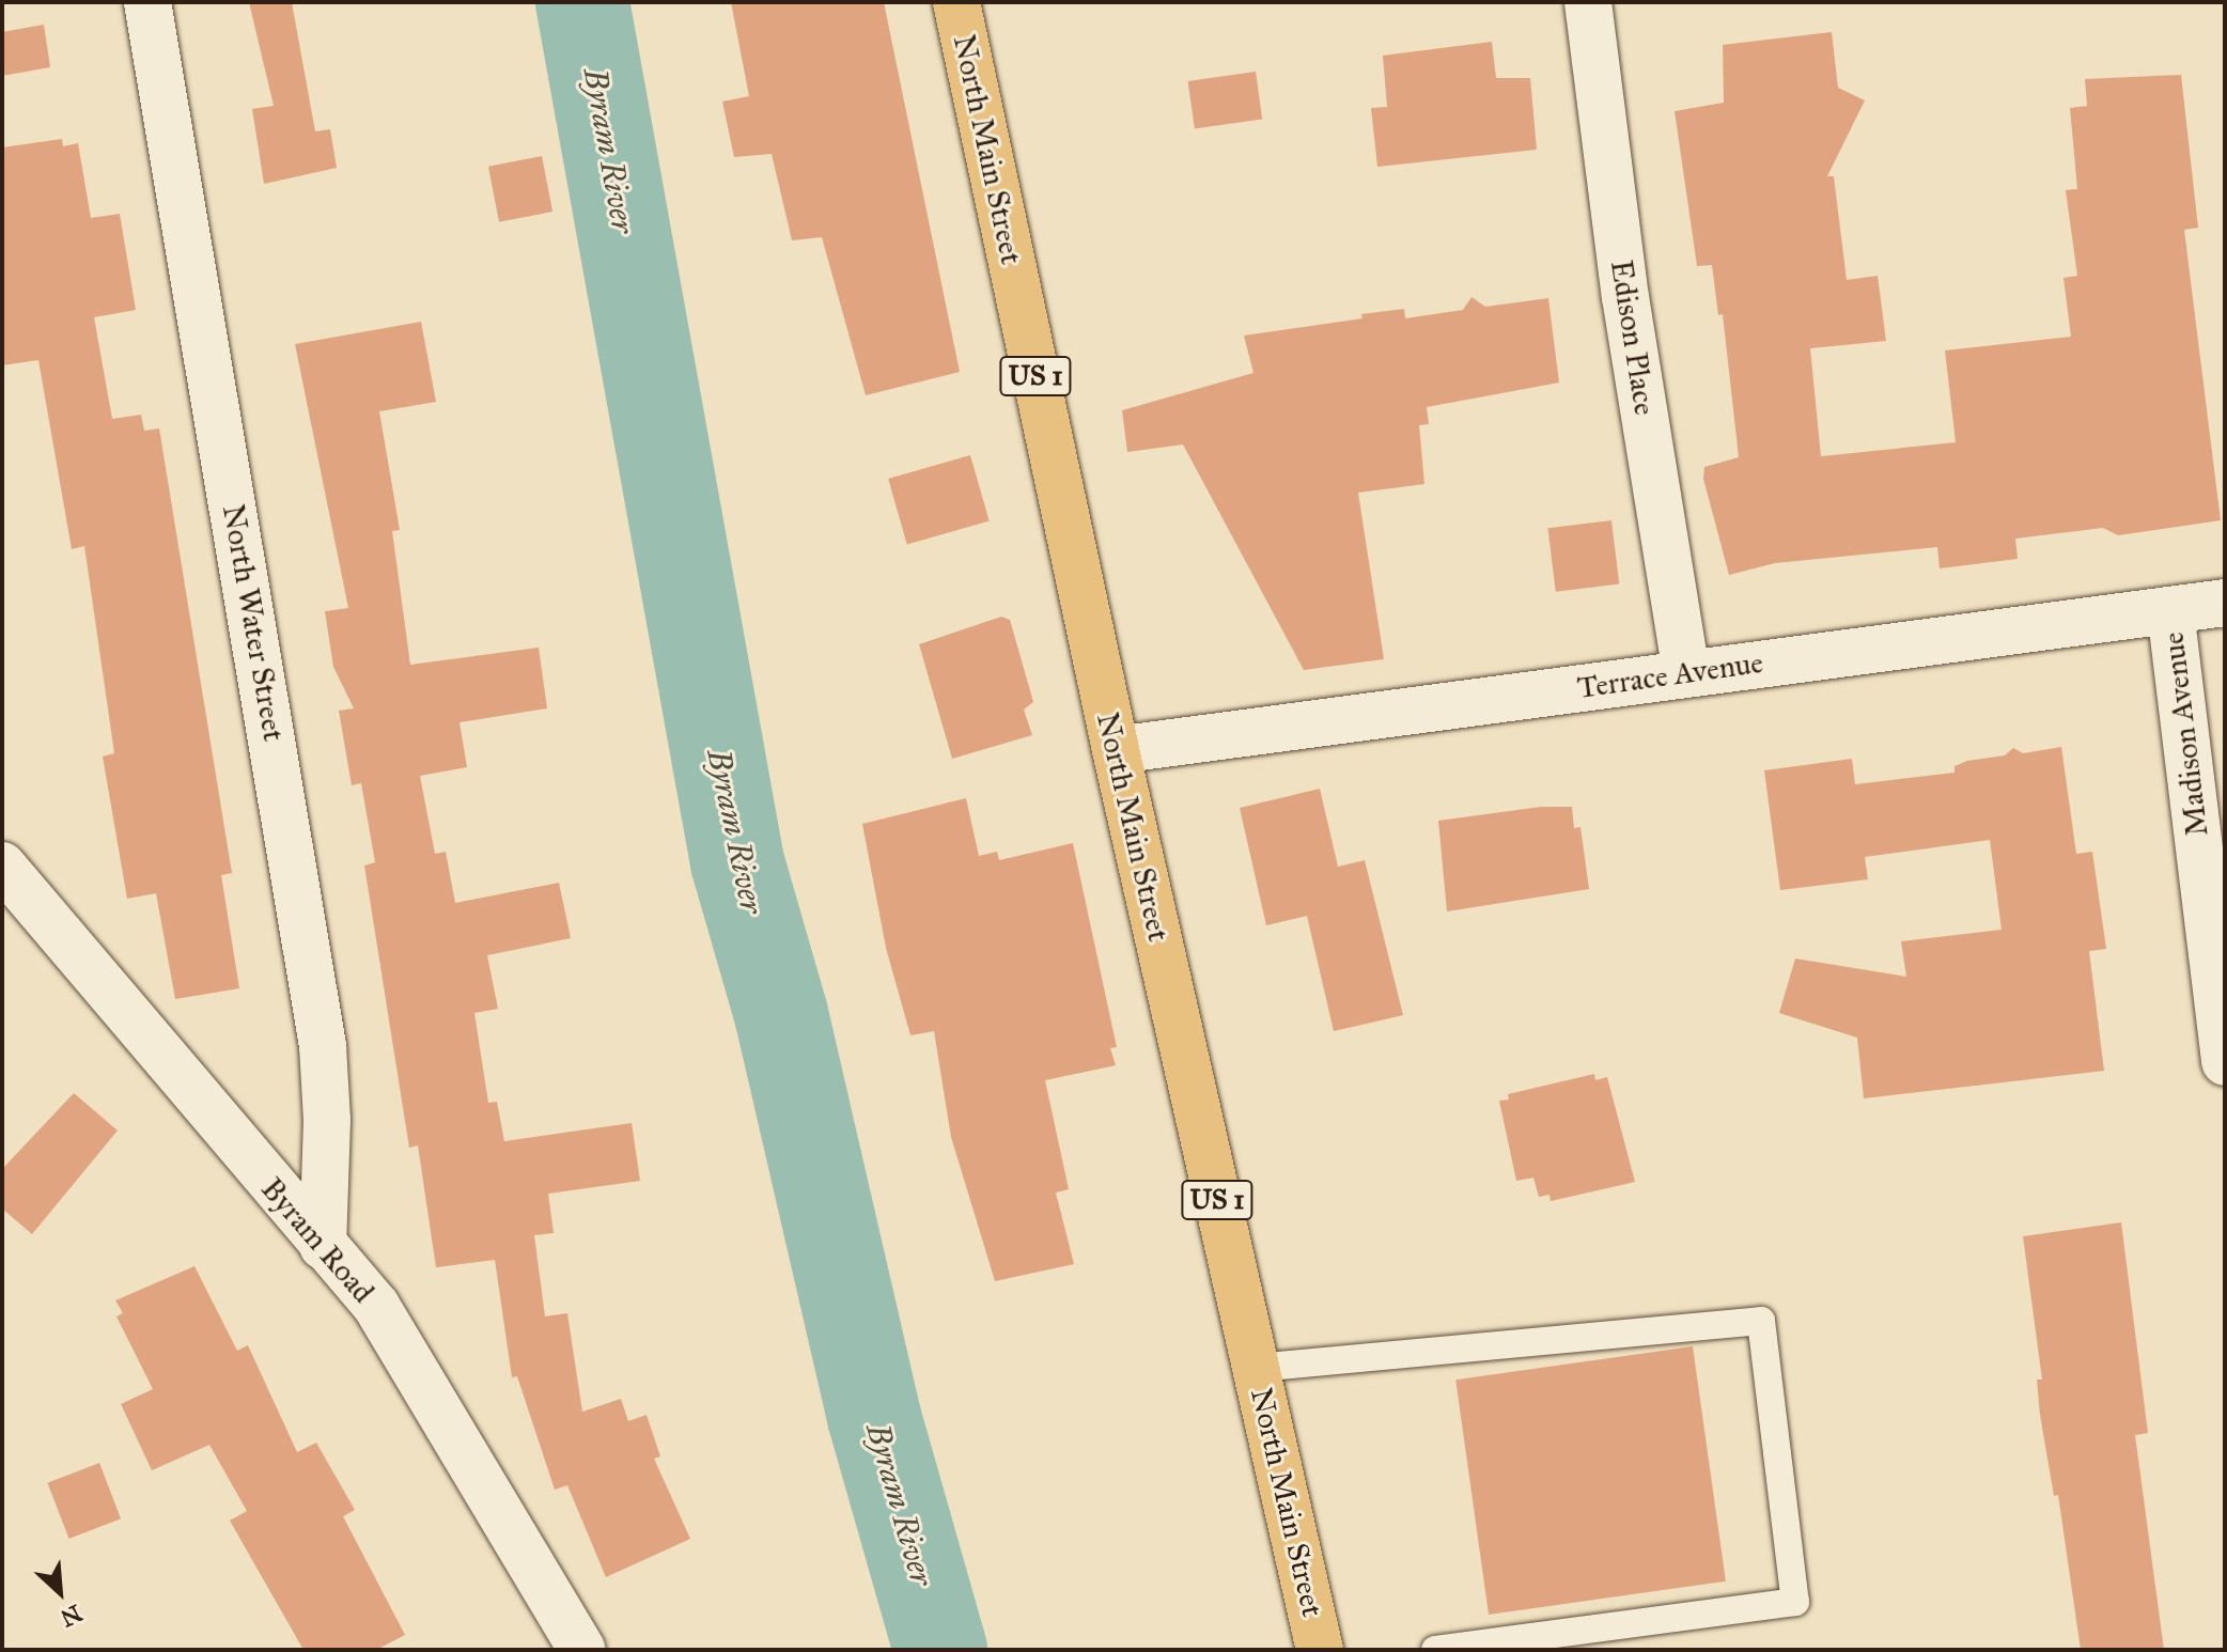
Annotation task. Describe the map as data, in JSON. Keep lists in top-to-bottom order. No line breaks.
{"streets":{"main road":["North Main Street","US 1"],"street":["Edison Place","North Water Street","Terrace Avenue","Madison Avenue","Byram Road"]},"crossings":[["North Main Street","Terrace Avenue"],["Edison Place","Terrace Avenue"],["North Water Street","Byram Road"],["Terrace Avenue","Madison Avenue"]],"water":["Byram River"],"north":"bottom right"}
